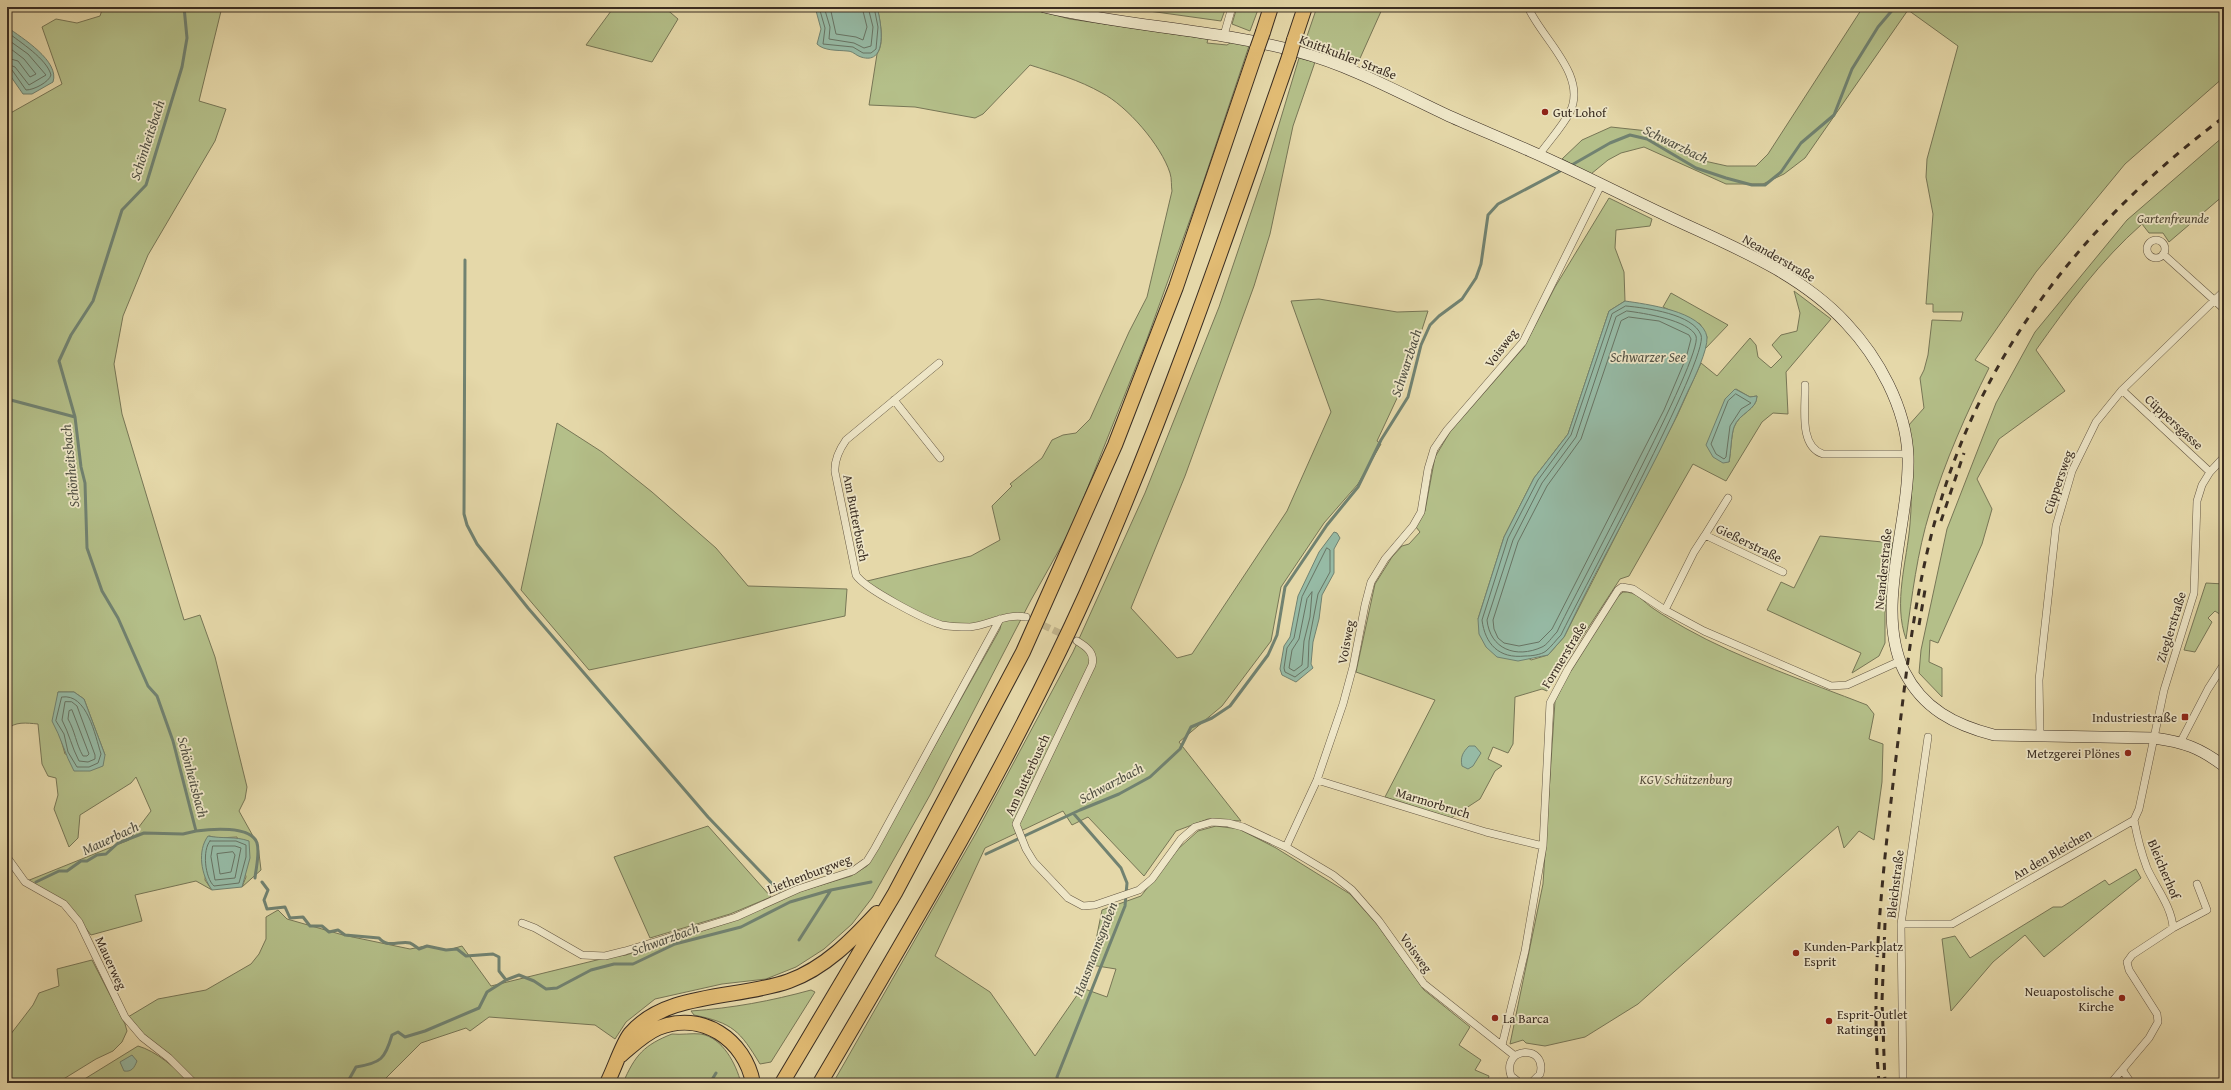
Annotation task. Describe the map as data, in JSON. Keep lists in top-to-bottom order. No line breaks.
{"streets":{"street":["Knittkuhler Straße","Neanderstraße","Voisweg","Cüppersgasse","Cüppersweg","Am Butterbusch","Gießerstraße","Zieglerstraße","Formerstraße","Marmorbruch","An den Bleichen","Bleicherhof","Liethenburgweg","Bleichstraße","Mauerweg"]},"crossings":[["Knittkuhler Straße","Neanderstraße"],["Neanderstraße","Voisweg"],["Neanderstraße","Formerstraße"],["Voisweg","Am Butterbusch"],["Voisweg","Formerstraße"],["Voisweg","Marmorbruch"],["Cüppersgasse","Cüppersweg"],["Cüppersgasse","Zieglerstraße"],["Am Butterbusch","Liethenburgweg"],["Gießerstraße","Formerstraße"],["Formerstraße","Marmorbruch"],["An den Bleichen","Bleicherhof"],["An den Bleichen","Bleichstraße"]],"water":["Schönheitsbach","Schwarzbach","Schwarzer See","Mauerbach","Hausmannsgraben"],"parks":["Gartenfreunde","KGV Schützenburg"],"places":{"other":["Gut Lohof","Metzgerei Plönes","Kunden-Parkplatz Esprit","Neuapostolische Kirche","La Barca","Esprit-Outlet Ratingen"],"transit":["Industriestraße"]}}
